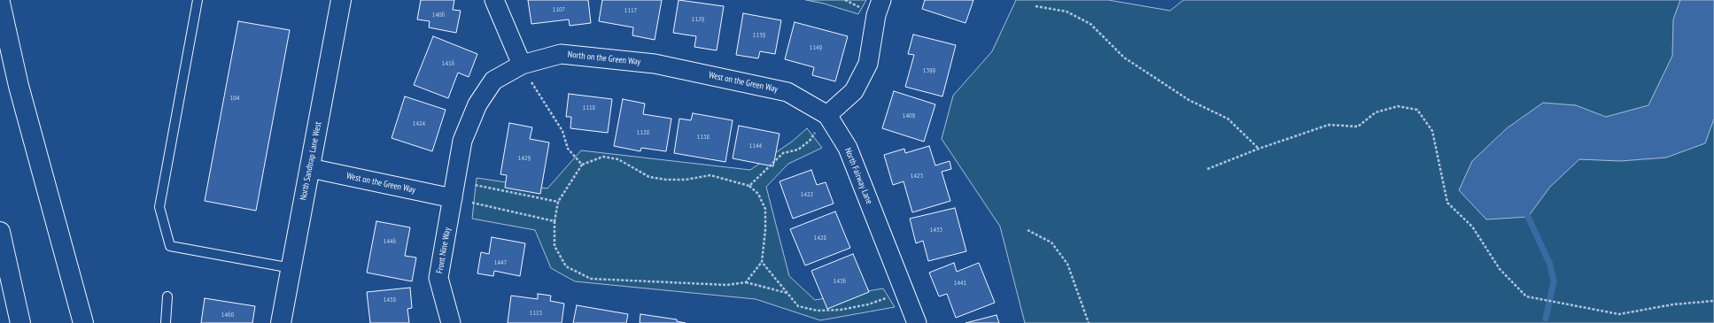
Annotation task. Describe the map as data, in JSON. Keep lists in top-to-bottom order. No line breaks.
{"streets":{"main road":["North Sandtrap Lane West"],"street":["North on the Green Way","West on the Green Way","North Fairway Lane","Front Nine Way"]},"crossings":[["North on the Green Way","West on the Green Way"],["North on the Green Way","Front Nine Way"],["West on the Green Way","North Sandtrap Lane West"],["West on the Green Way","North Fairway Lane"],["West on the Green Way","Front Nine Way"]],"house_numbers":["1107","1117","1406","1129","1139","1149","1416","1399","104","1118","1409","1424","1128","1138","1144","1429","1423","1422","1433","1428","1446","1447","1436","1441","1458","1115","1460"]}
